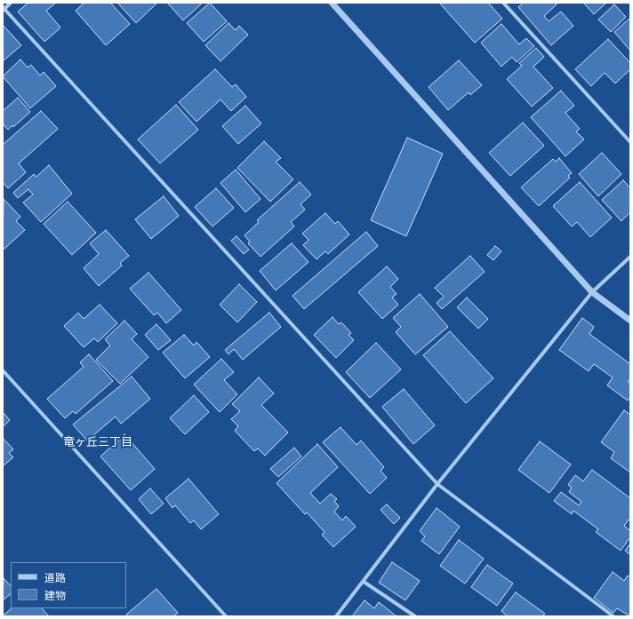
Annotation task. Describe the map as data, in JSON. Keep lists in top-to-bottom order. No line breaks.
{"districts":["竜ヶ丘三丁目"],"legend":["道路","建物"]}
